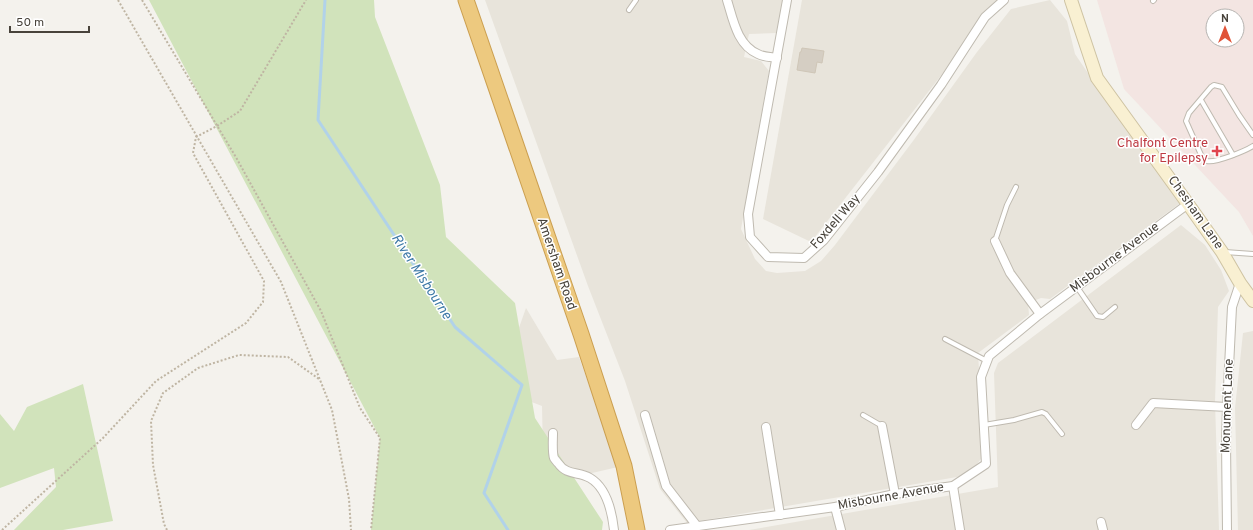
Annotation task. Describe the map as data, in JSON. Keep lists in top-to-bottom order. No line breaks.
{"streets":{"highway":["Amersham Road"],"street":["Chesham Lane","Foxdell Way","Misbourne Avenue","Monument Lane"]},"crossings":[["Chesham Lane","Misbourne Avenue"],["Chesham Lane","Monument Lane"]],"water":["River Misbourne"],"places":{"health":["Chalfont Centre for Epilepsy"]},"scale_bar":"50 m","north":"top"}
